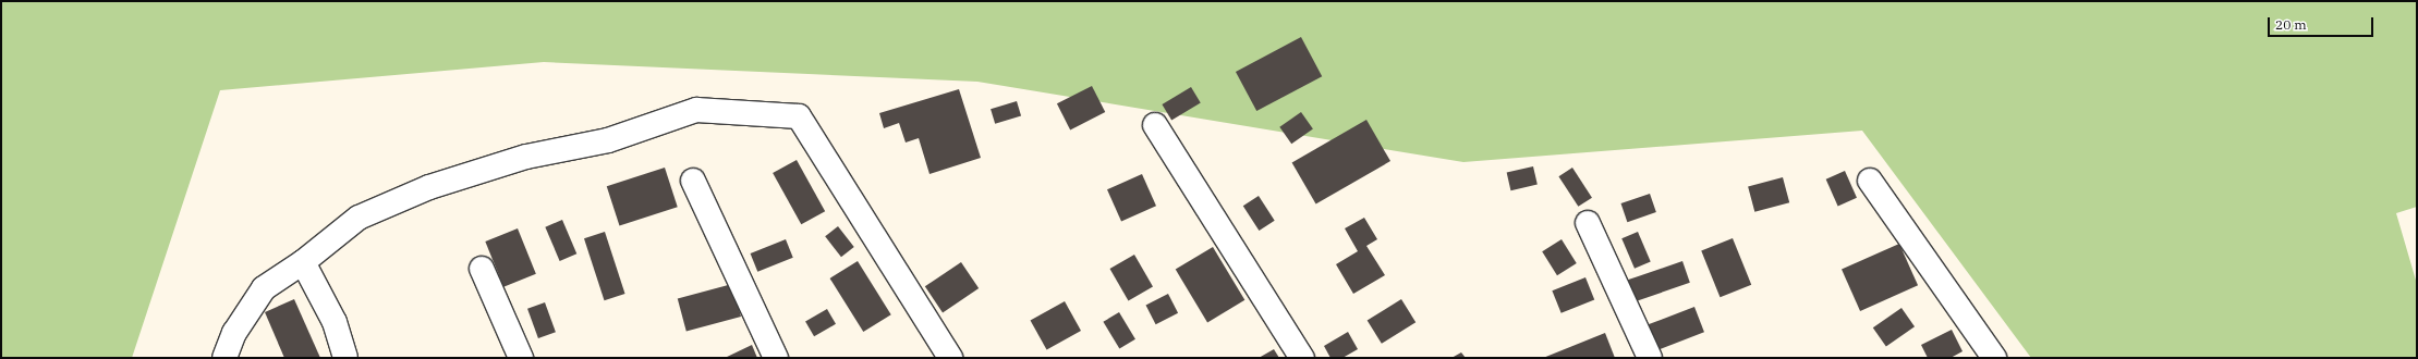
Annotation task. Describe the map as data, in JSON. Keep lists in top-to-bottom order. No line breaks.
{"scale_bar":"20 m"}
